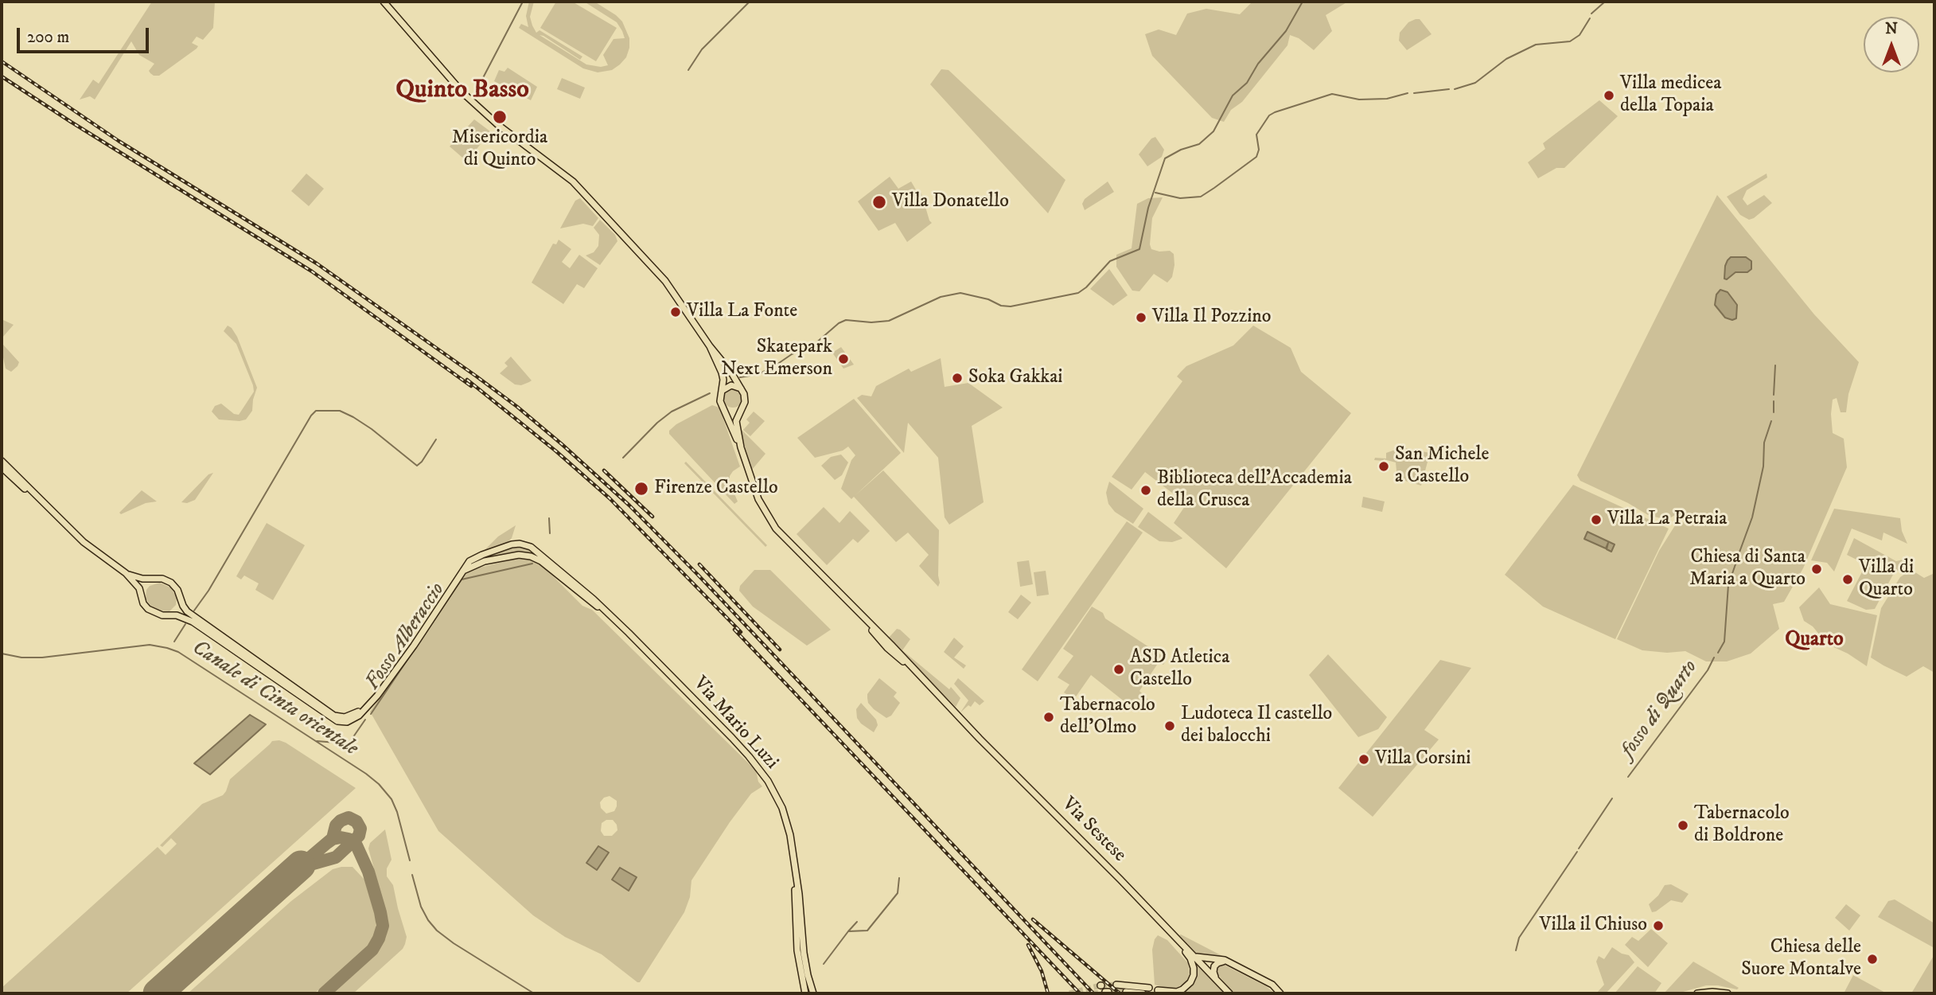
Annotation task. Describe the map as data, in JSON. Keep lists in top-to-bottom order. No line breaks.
{"streets":{"main road":["Via Mario Luzi","Via Sestese"]},"districts":["Quinto Basso","Quarto"],"water":["Fosso Alberaccio","Canale di Cinta orientale","fosso di Quarto"],"places":["Villa medicea della Topaia","Misericordia di Quinto","Villa Donatello","Villa La Fonte","Villa Il Pozzino","Skatepark Next Emerson","Soka Gakkai","San Michele a Castello","Firenze Castello","Biblioteca dell'Accademia della Crusca","Villa La Petraia","Chiesa di Santa Maria a Quarto","Villa di Quarto","ASD Atletica Castello","Tabernacolo dell'Olmo","Ludoteca Il castello dei balocchi","Villa Corsini","Tabernacolo di Boldrone","Villa il Chiuso","Chiesa delle Suore Montalve"],"scale_bar":"200 m","north":"top"}
